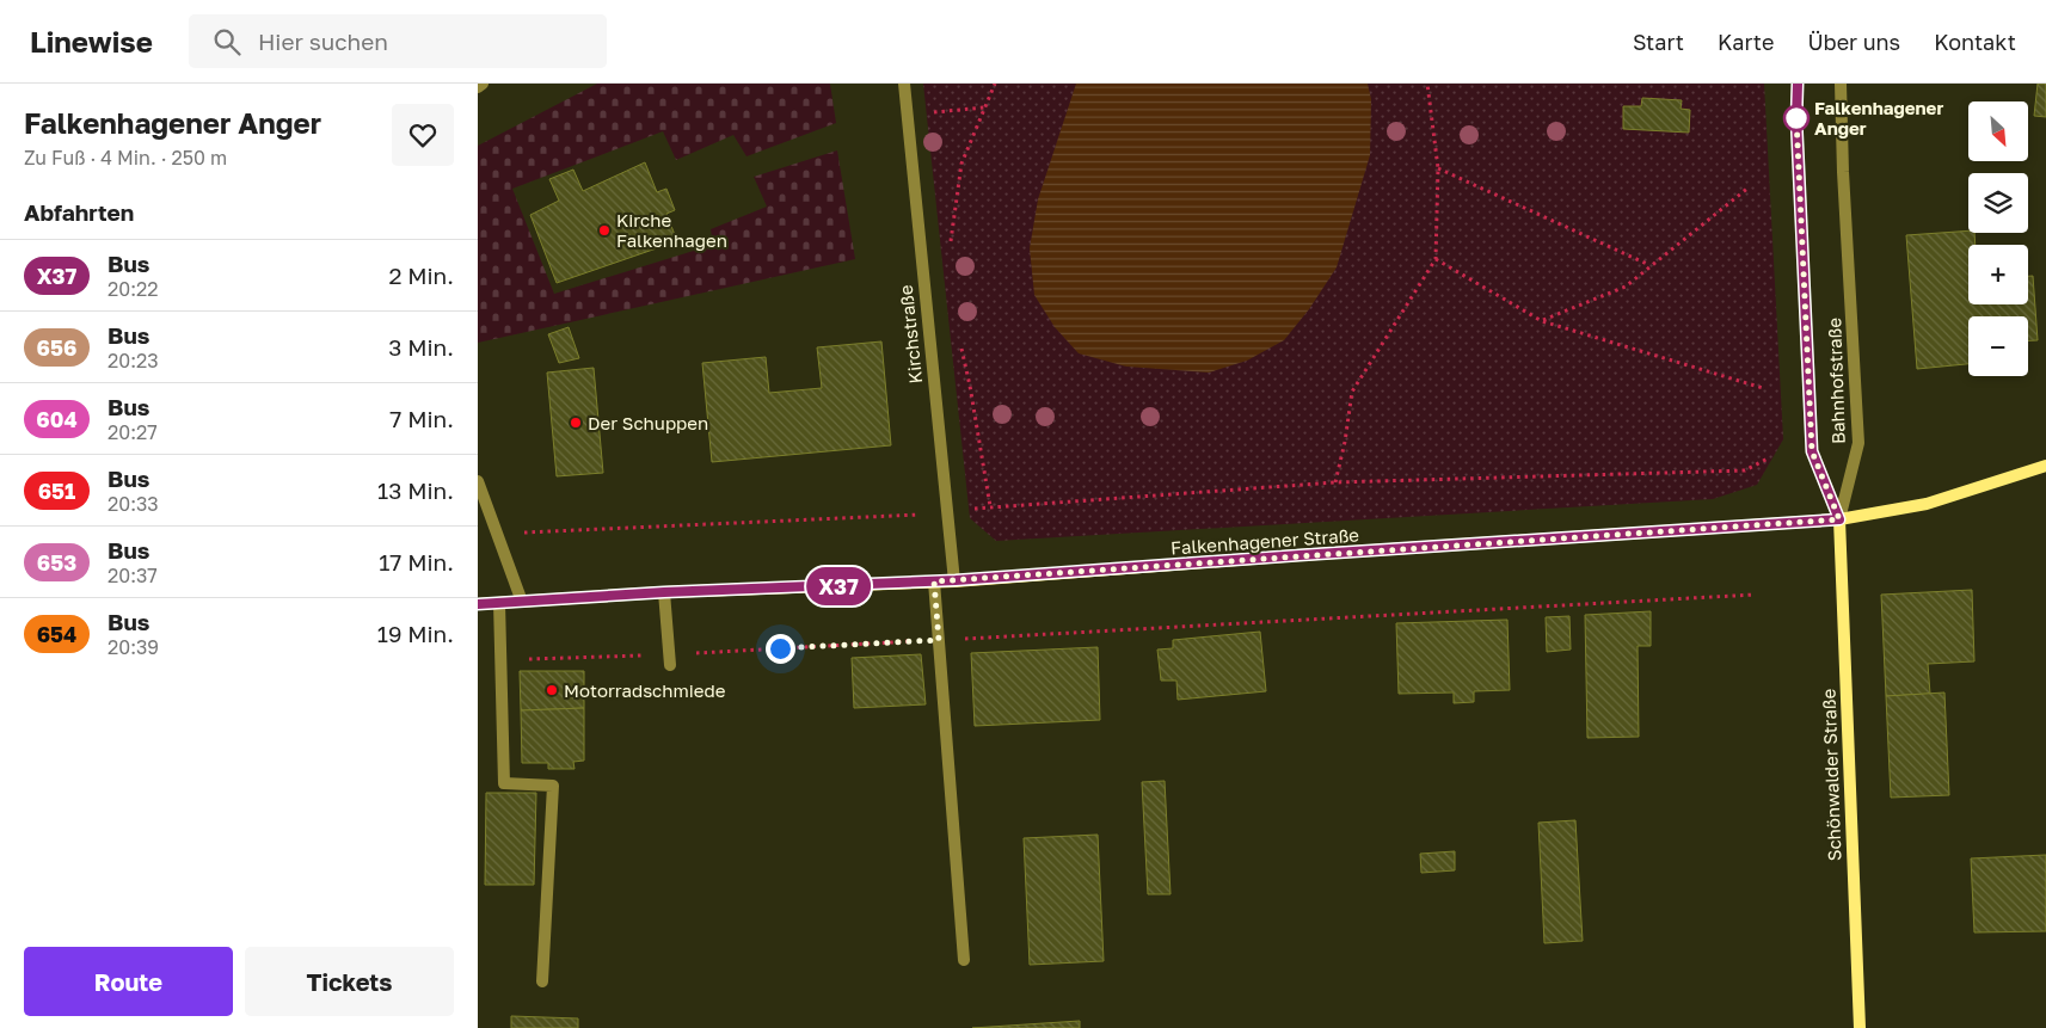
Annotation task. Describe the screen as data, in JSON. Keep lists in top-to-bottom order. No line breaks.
{"streets":{"main road":["Falkenhagener Straße","Schönwalder Straße"],"street":["Kirchstraße","Bahnhofstraße"]},"crossings":[["Kirchstraße","Falkenhagener Straße"],["Bahnhofstraße","Falkenhagener Straße"],["Bahnhofstraße","Schönwalder Straße"],["Falkenhagener Straße","Schönwalder Straße"]],"places":["Falkenhagener Anger","Kirche Falkenhagen","Der Schuppen","Motorradschmiede"],"lines":["bus line X37"],"north":"bottom right","page":{"header":"Linewise","search":"Hier suchen","nav":["Start","Karte","Über uns","Kontakt"],"heading":[["Falkenhagener Anger","Zu Fuß · 4 Min. · 250 m"],"Abfahrten"],"on_map":"X37","map_buttons":["+","−"],"list":[{"mark":"X37","name":"Bus","note":"20:22","value":"2 Min."},{"mark":"656","name":"Bus","note":"20:23","value":"3 Min."},{"mark":"604","name":"Bus","note":"20:27","value":"7 Min."},{"mark":"651","name":"Bus","note":"20:33","value":"13 Min."},{"mark":"653","name":"Bus","note":"20:37","value":"17 Min."},{"mark":"654","name":"Bus","note":"20:39","value":"19 Min."}],"buttons":["Route","Tickets"]}}
